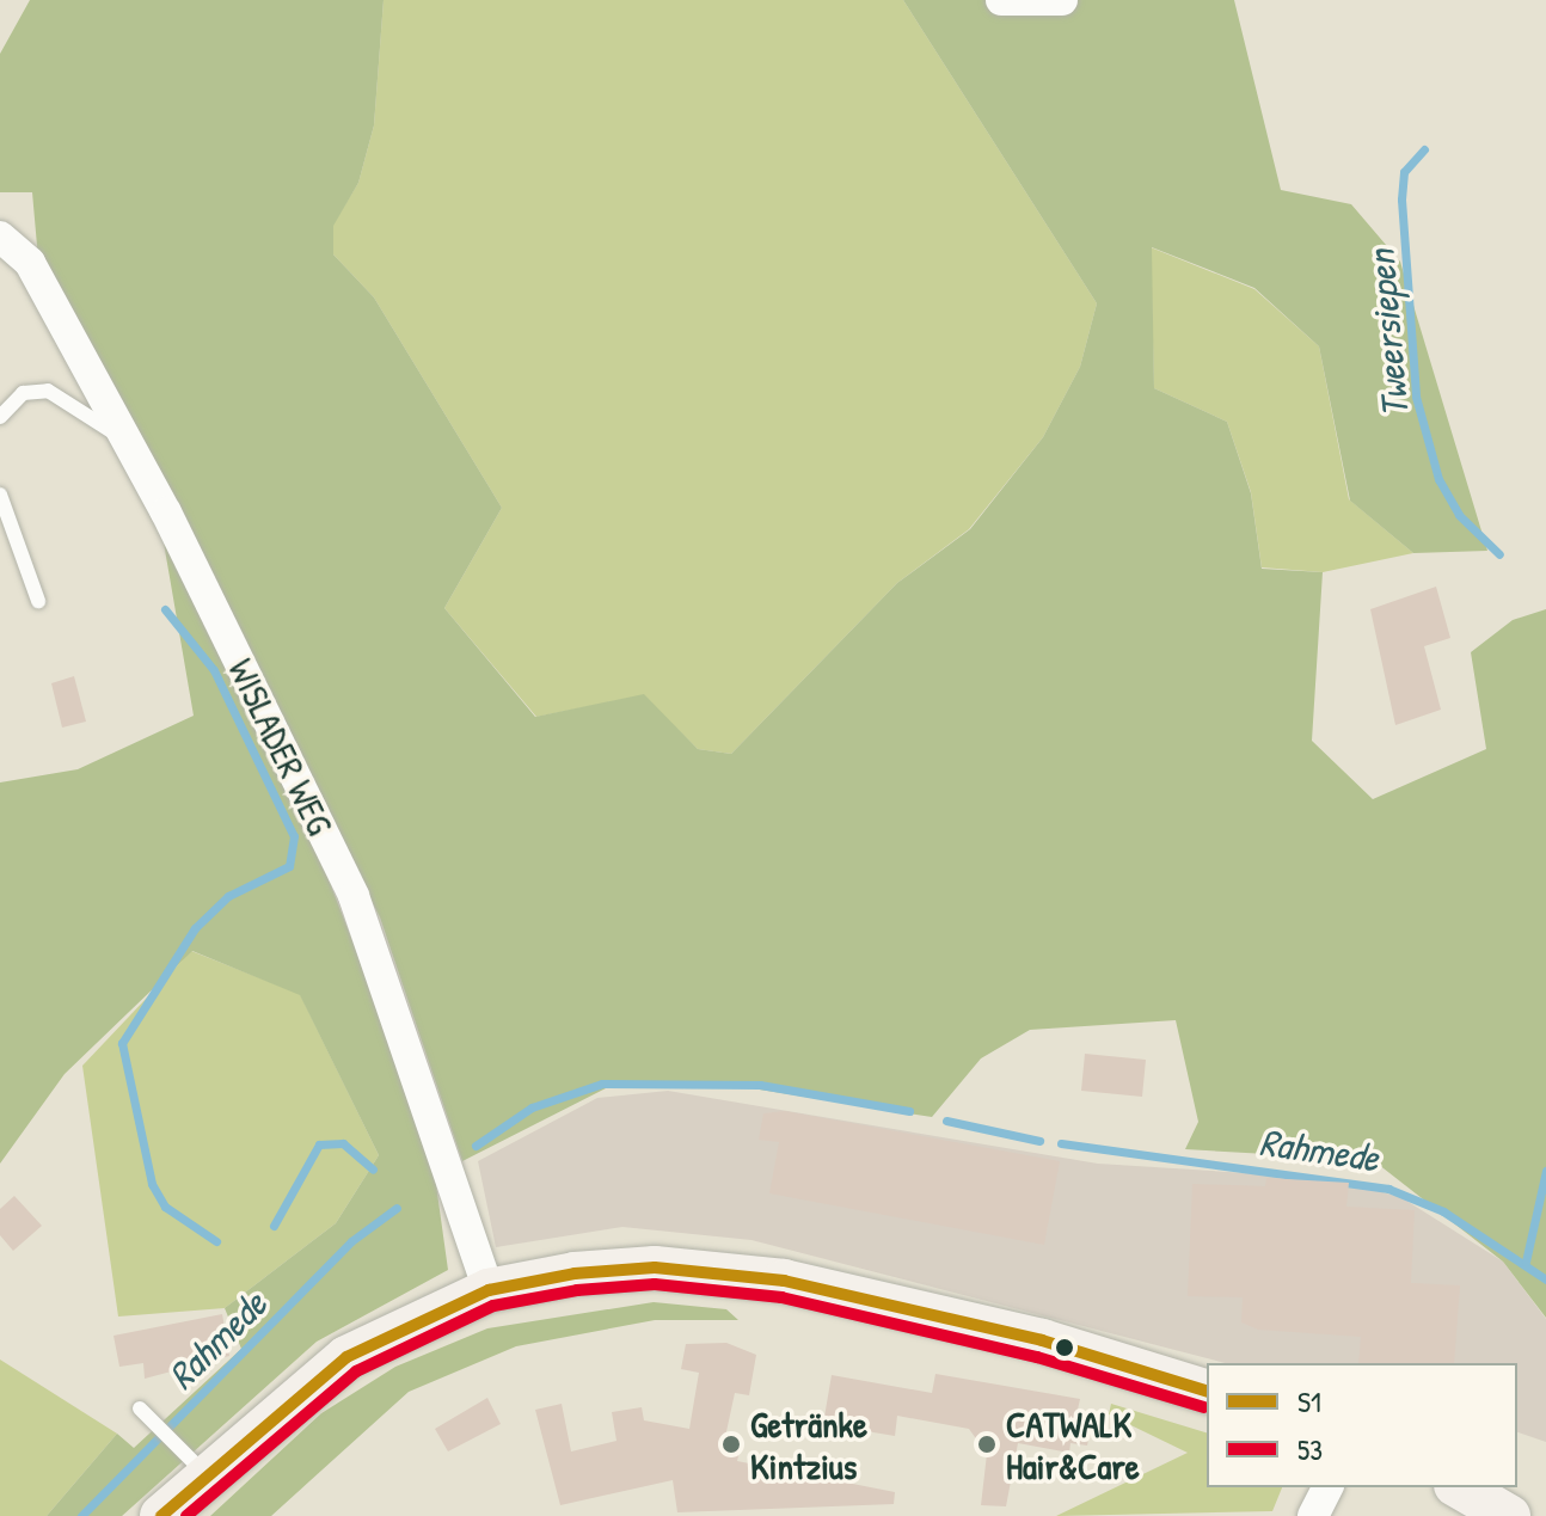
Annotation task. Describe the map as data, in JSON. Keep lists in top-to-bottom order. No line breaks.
{"streets":{"street":["WISLADER WEG"]},"water":["Tweersiepen","Rahmede"],"places":["Getränke Kintzius","CATWALK Hair&Care"],"lines":["transit line S1","transit line 53"],"legend":["S1","53"]}
